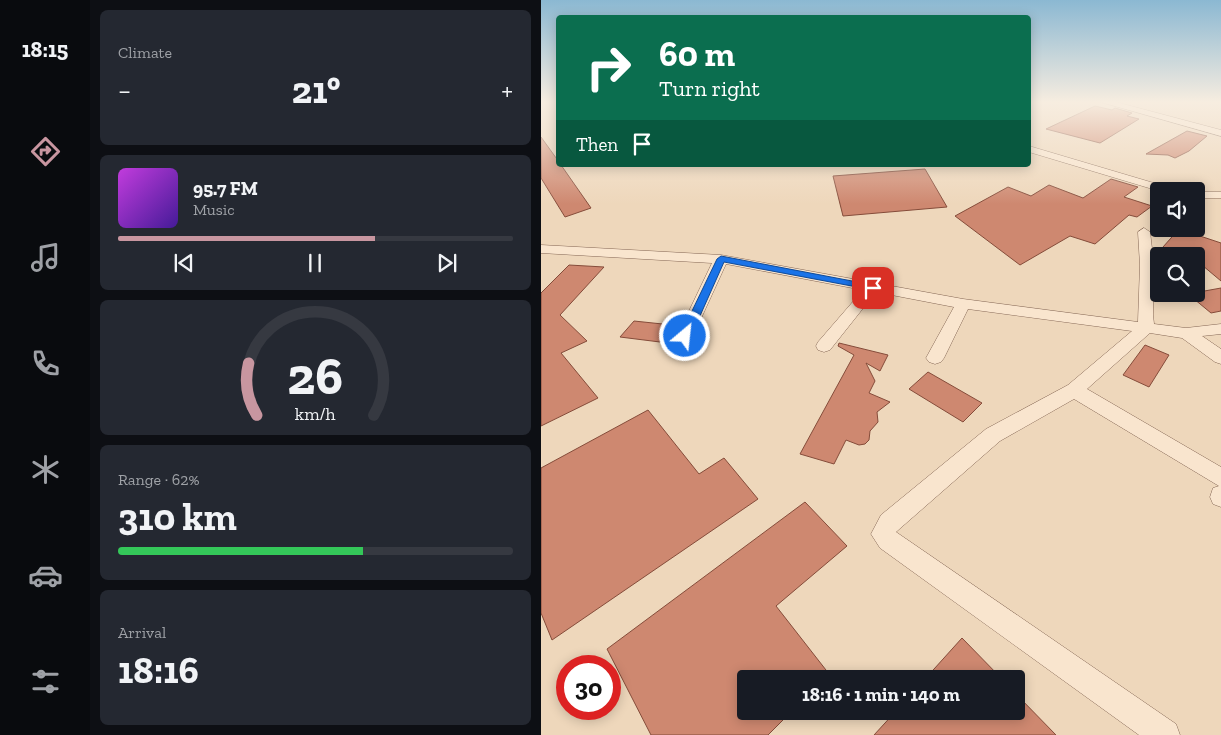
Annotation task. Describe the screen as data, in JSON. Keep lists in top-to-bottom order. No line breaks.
{"page":{"tabs":"18:15","tile":["Climate",["Range · 62%","310 km"],["Arrival","18:16"]],"turn":["60 m","Turn right"],"heat":["−","21°","+"],"then":"Then","song":["95.7 FM","Music"],"limit":"30","trip":"18:16 · 1 min · 140 m","gauge":["26","km/h"]}}
